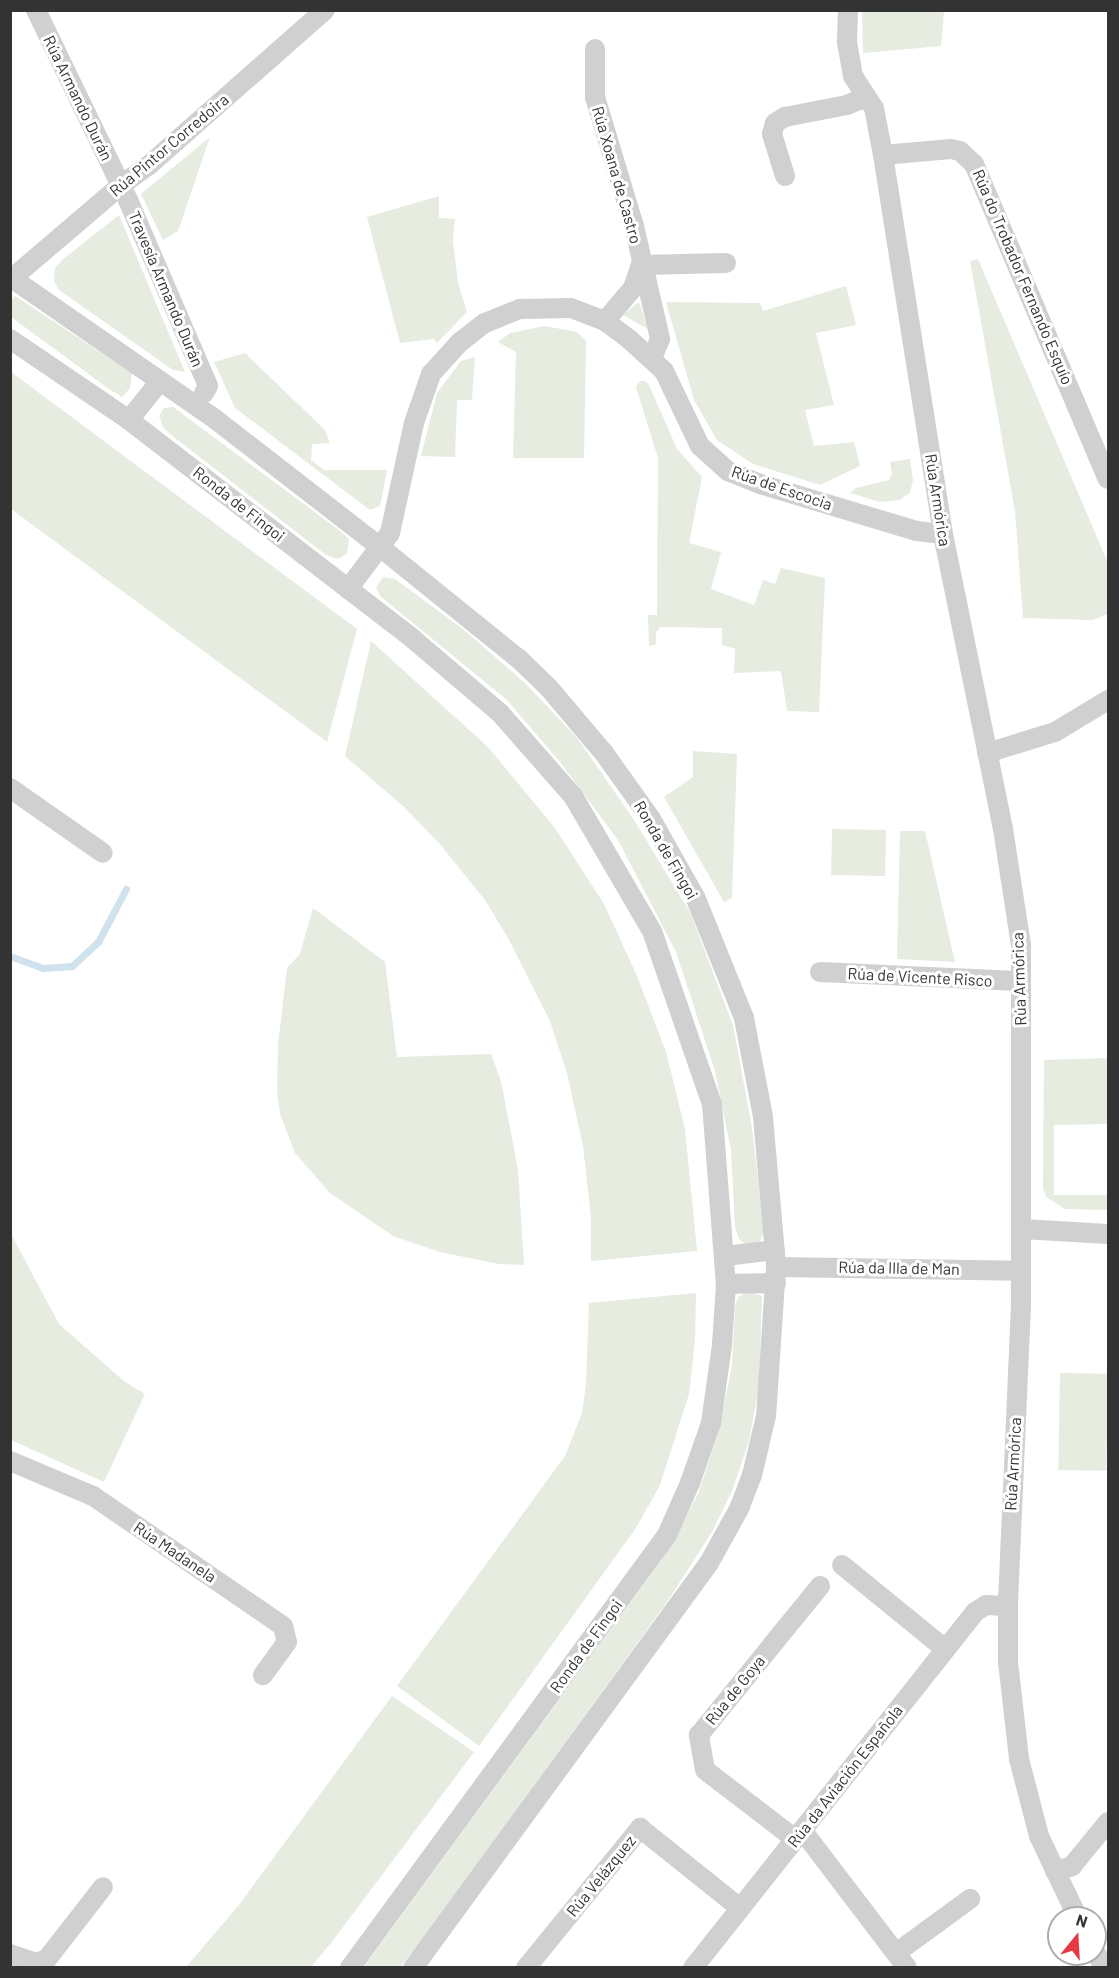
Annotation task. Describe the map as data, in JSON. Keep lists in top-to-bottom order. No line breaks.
{"streets":{"street":["Rúa Armando Durán","Rúa Pintor Corredoira","Rúa Xoana de Castro","Rúa do Trobador Fernando Esquío","Travesía Armando Durán","Rúa de Escocia","Rúa Armórica","Ronda de Fingoi","Rúa de Vicente Risco","Rúa da Illa de Man","Rúa Madanela","Rúa de Goya","Rúa da Aviación Española","Rúa Velázquez"]},"crossings":[["Rúa Armando Durán","Rúa Pintor Corredoira"],["Rúa Armando Durán","Travesía Armando Durán"],["Rúa Pintor Corredoira","Travesía Armando Durán"],["Rúa Pintor Corredoira","Ronda de Fingoi"],["Rúa Xoana de Castro","Rúa de Escocia"],["Rúa do Trobador Fernando Esquío","Rúa Armórica"],["Rúa de Escocia","Rúa Armórica"],["Rúa de Escocia","Ronda de Fingoi"],["Rúa Armórica","Rúa de Vicente Risco"],["Rúa Armórica","Rúa da Illa de Man"],["Rúa Armórica","Rúa da Aviación Española"],["Ronda de Fingoi","Rúa da Illa de Man"],["Rúa de Goya","Rúa da Aviación Española"],["Rúa da Aviación Española","Rúa Velázquez"]],"north":"top"}
